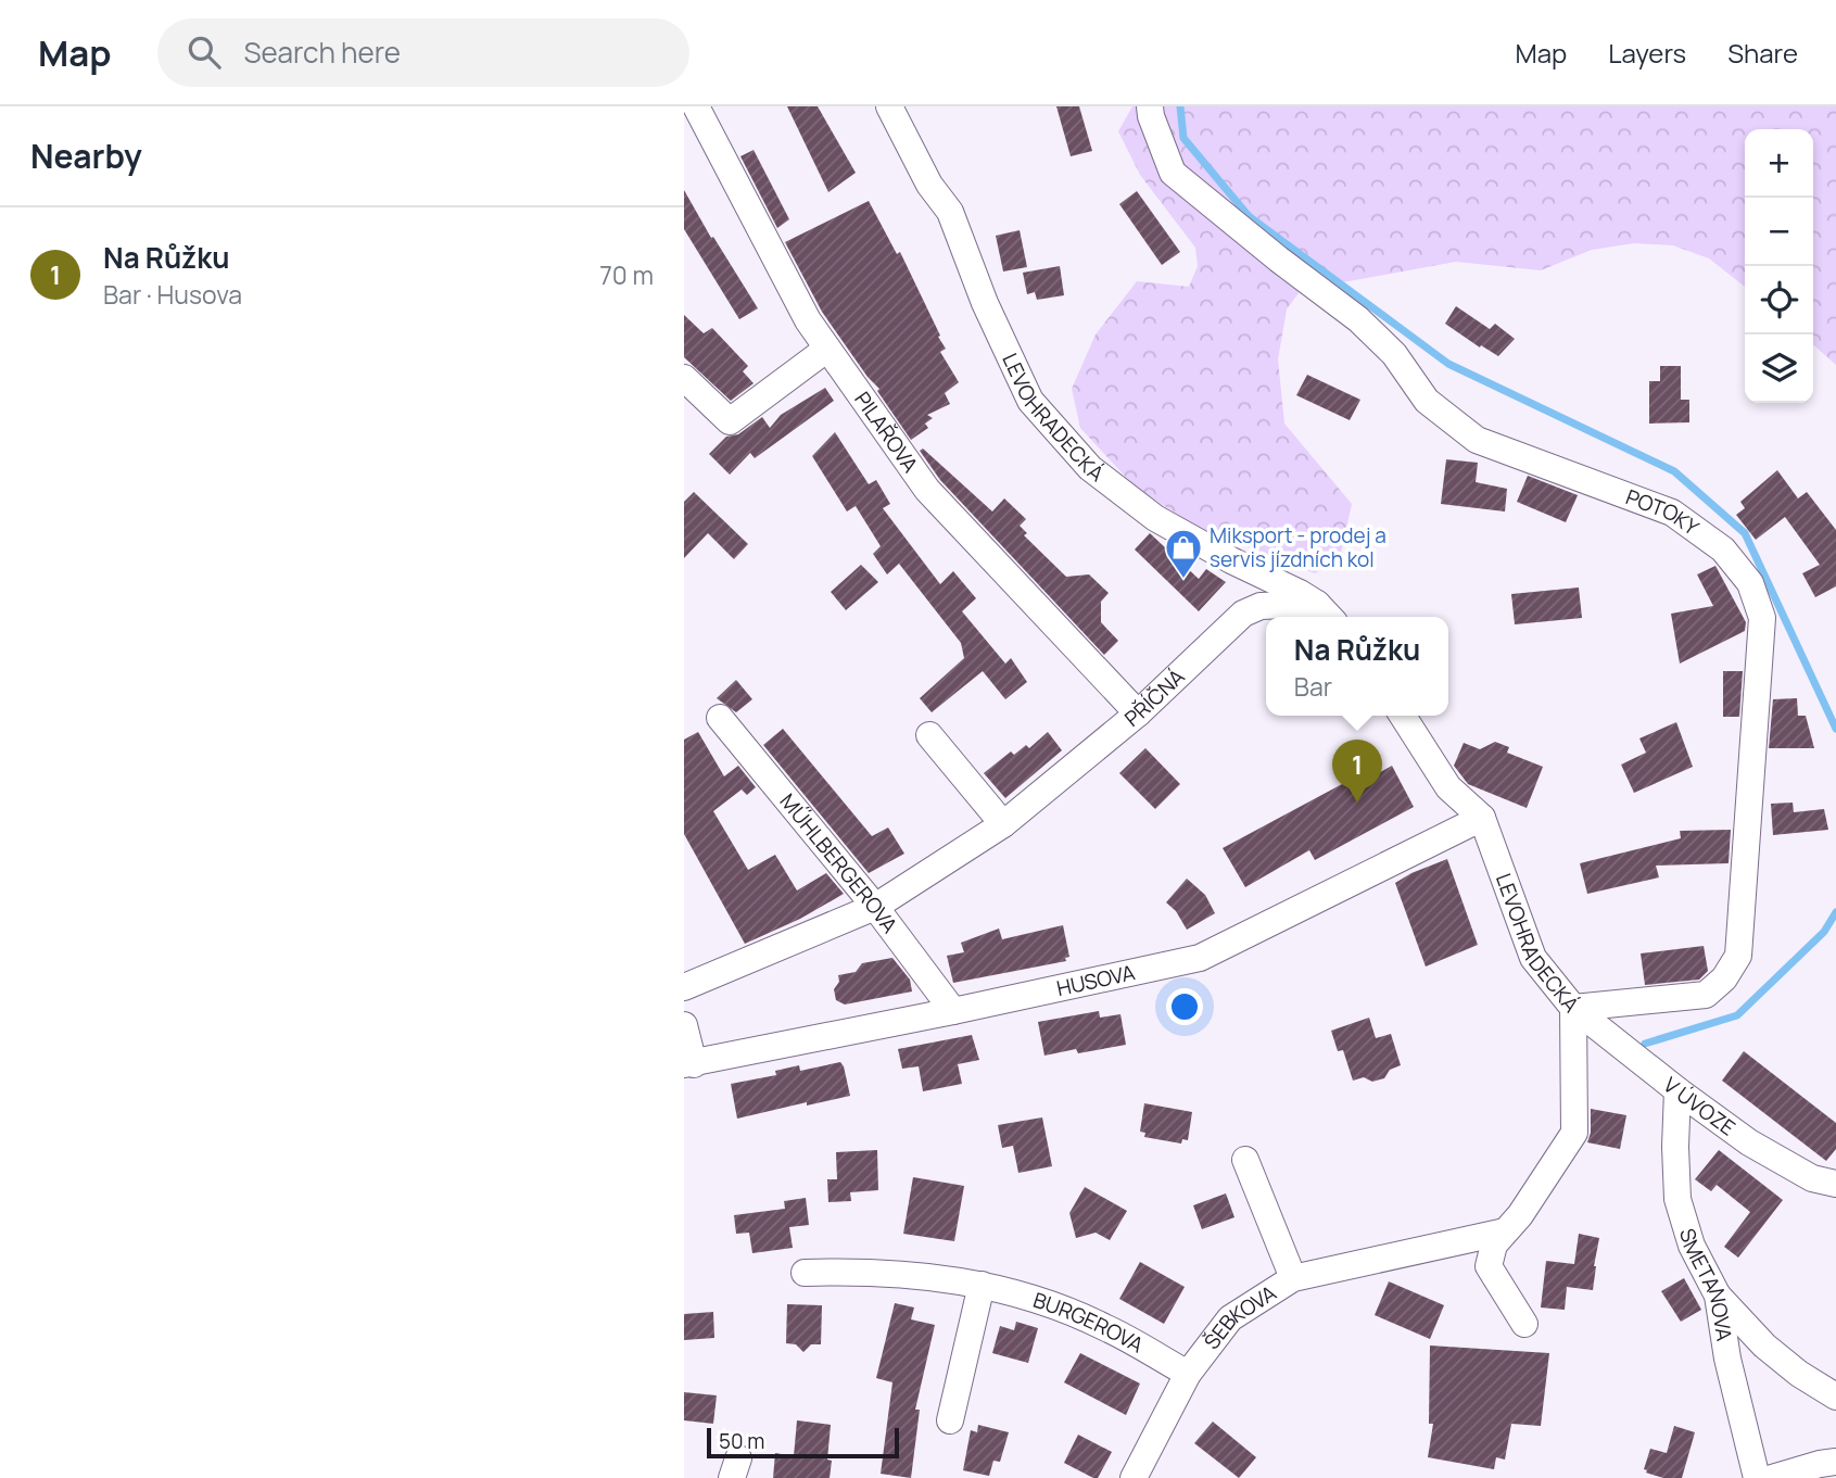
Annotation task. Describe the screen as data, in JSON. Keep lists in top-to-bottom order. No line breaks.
{"streets":{"street":["LEVOHRADECKÁ","PILAŘOVA","POTOKY","PŘÍČNÁ","MŰHLBERGEROVA","HUSOVA","V ÚVOZE","SMETANOVA","ŠEBKOVA","BURGEROVA"]},"crossings":[["LEVOHRADECKÁ","POTOKY"],["LEVOHRADECKÁ","PŘÍČNÁ"],["LEVOHRADECKÁ","HUSOVA"],["LEVOHRADECKÁ","V ÚVOZE"],["PILAŘOVA","PŘÍČNÁ"],["POTOKY","V ÚVOZE"],["PŘÍČNÁ","MŰHLBERGEROVA"],["MŰHLBERGEROVA","HUSOVA"],["V ÚVOZE","SMETANOVA"],["ŠEBKOVA","BURGEROVA"]],"places":{"shop":["Miksport - prodej a servis jízdních kol"]},"scale_bar":"50 m","page":{"header":"Map","search":"Search here","nav":["Map","Layers","Share"],"heading":"Nearby","map_buttons":["+","−"],"list":[{"mark":"1","name":"Na Růžku","note":"Bar · Husova","value":"70 m"}],"popup":["Na Růžku","Bar"],"pins":"1","scale":"50 m"}}
